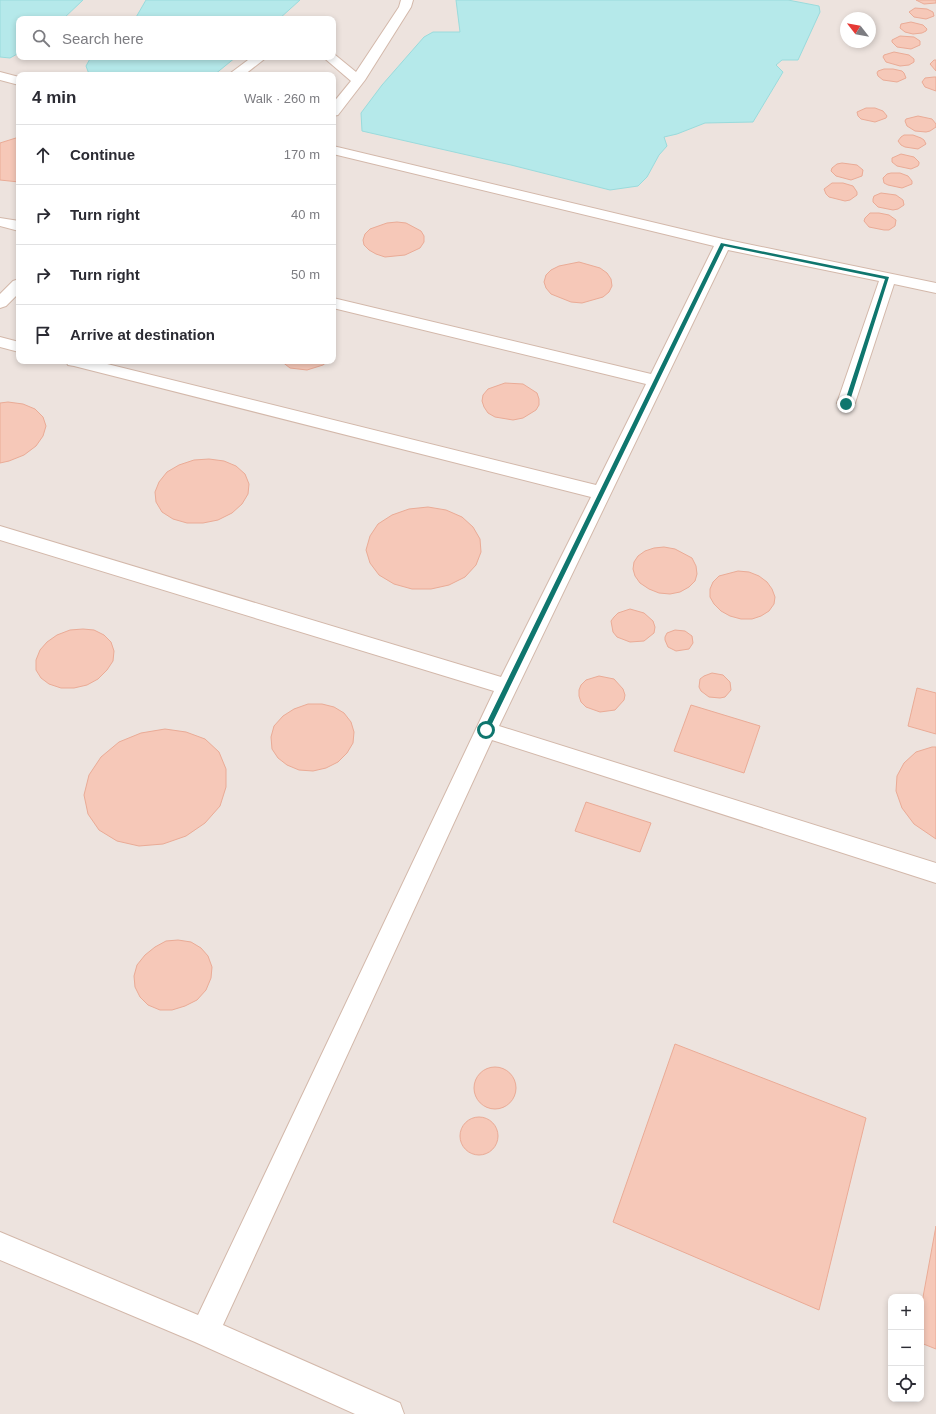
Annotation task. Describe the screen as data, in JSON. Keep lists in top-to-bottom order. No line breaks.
{"north":"top left","page":{"search":"Search here","heading":["4 min","Walk · 260 m"],"list":[["Continue","170 m"],["Turn right","40 m"],["Turn right","50 m"],"Arrive at destination"],"map_buttons":["+","−"]}}
